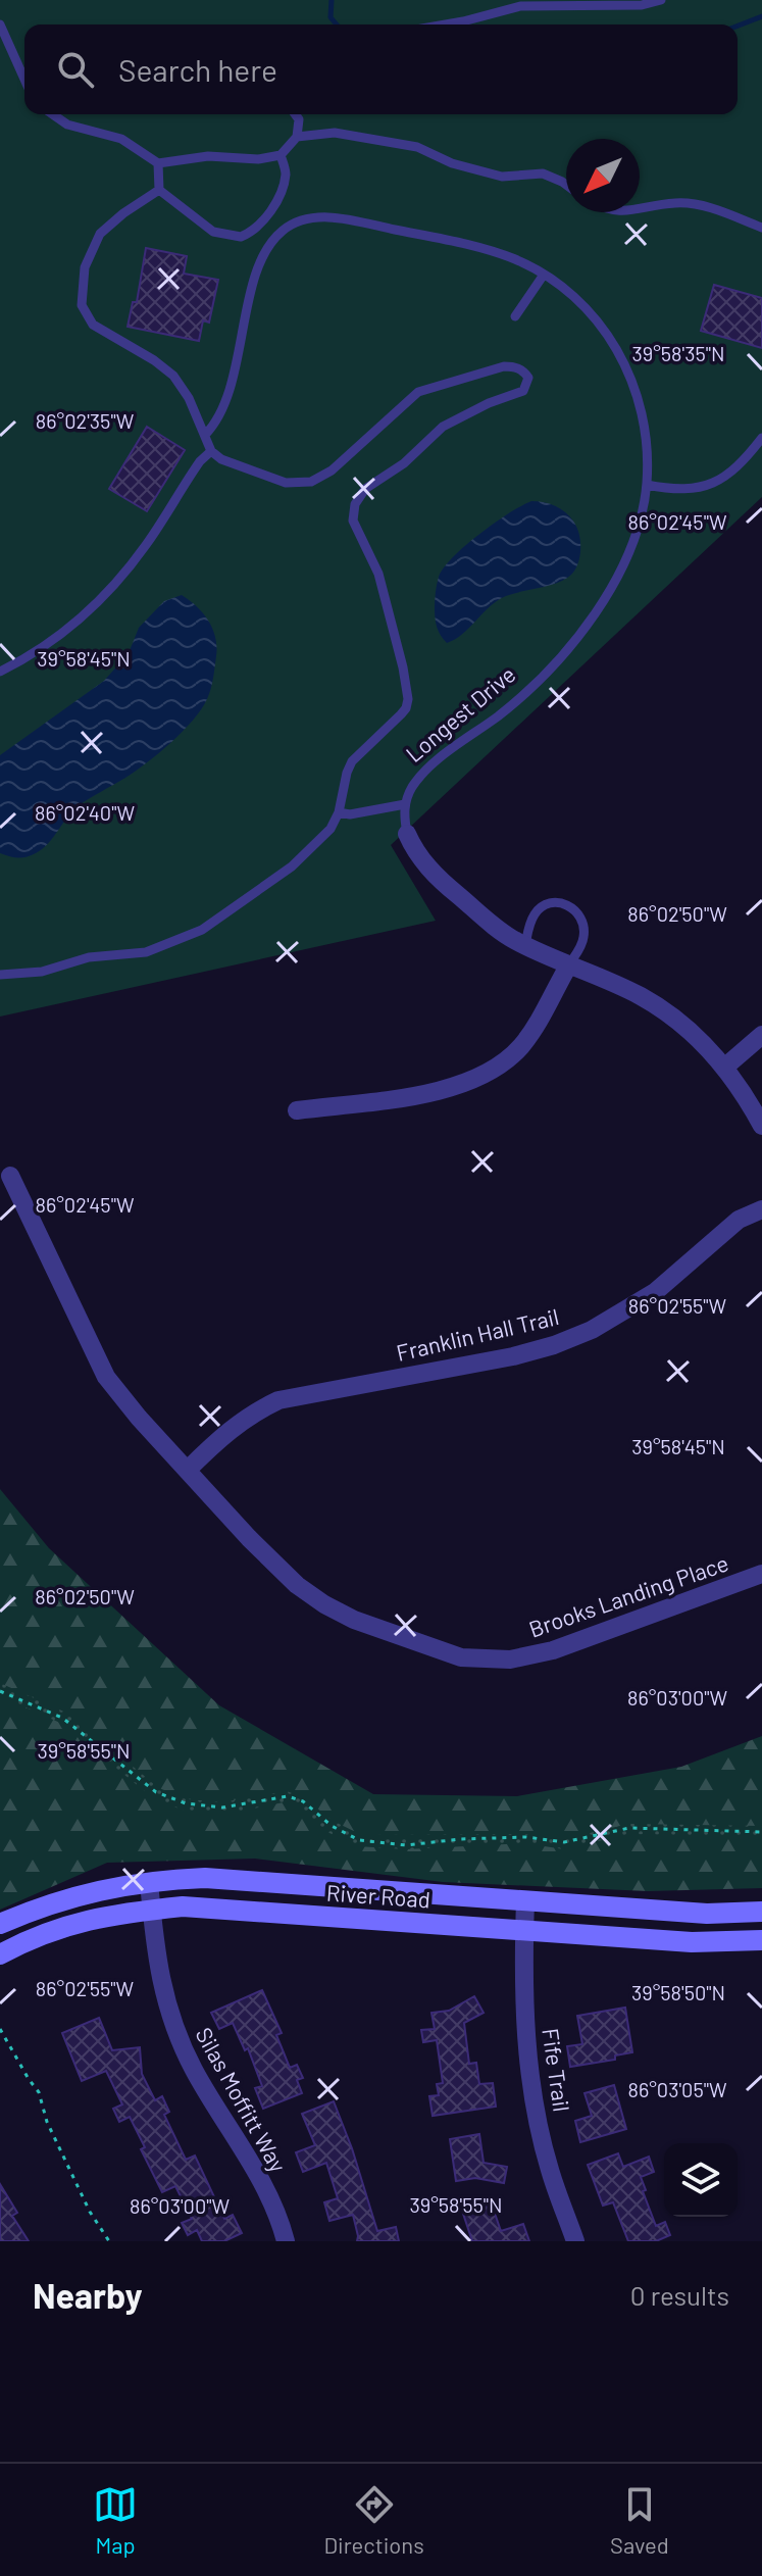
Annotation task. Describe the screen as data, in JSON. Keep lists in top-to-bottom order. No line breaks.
{"streets":{"main road":["River Road"],"street":["Franklin Hall Trail","Brooks Landing Place","Fife Trail","Silas Moffitt Way"],"lane":["Longest Drive"]},"crossings":[["Franklin Hall Trail","Brooks Landing Place"],["River Road","Fife Trail"],["River Road","Silas Moffitt Way"]],"north":"bottom left","page":{"search":"Search here","heading":["Nearby","0 results"],"nav":["Map","Directions","Saved"]},"coordinates":["39°58'35\"N","86°02'35\"W","86°02'45\"W","39°58'45\"N","86°02'40\"W","86°02'50\"W","86°02'55\"W","86°03'00\"W","39°58'55\"N","39°58'50\"N","86°03'05\"W"]}
